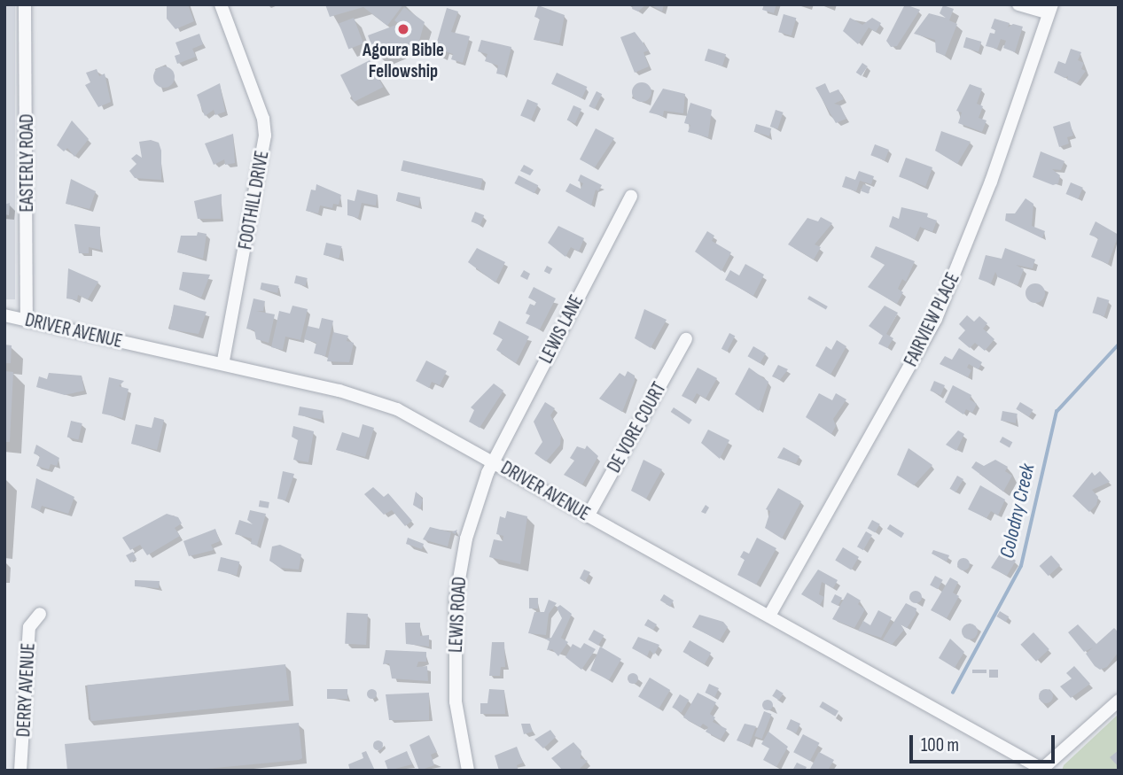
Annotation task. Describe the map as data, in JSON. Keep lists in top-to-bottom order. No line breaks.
{"streets":{"street":["EASTERLY ROAD","FOOTHILL DRIVE","FAIRVIEW PLACE","LEWIS LANE","DRIVER AVENUE","DE VORE COURT","LEWIS ROAD","DERRY AVENUE"]},"crossings":[["EASTERLY ROAD","DRIVER AVENUE"],["FOOTHILL DRIVE","DRIVER AVENUE"],["FAIRVIEW PLACE","DRIVER AVENUE"],["LEWIS LANE","DRIVER AVENUE"],["LEWIS LANE","LEWIS ROAD"],["DRIVER AVENUE","DE VORE COURT"],["DRIVER AVENUE","LEWIS ROAD"]],"water":["Colodny Creek"],"places":["Agoura Bible Fellowship"],"scale_bar":"100 m"}
